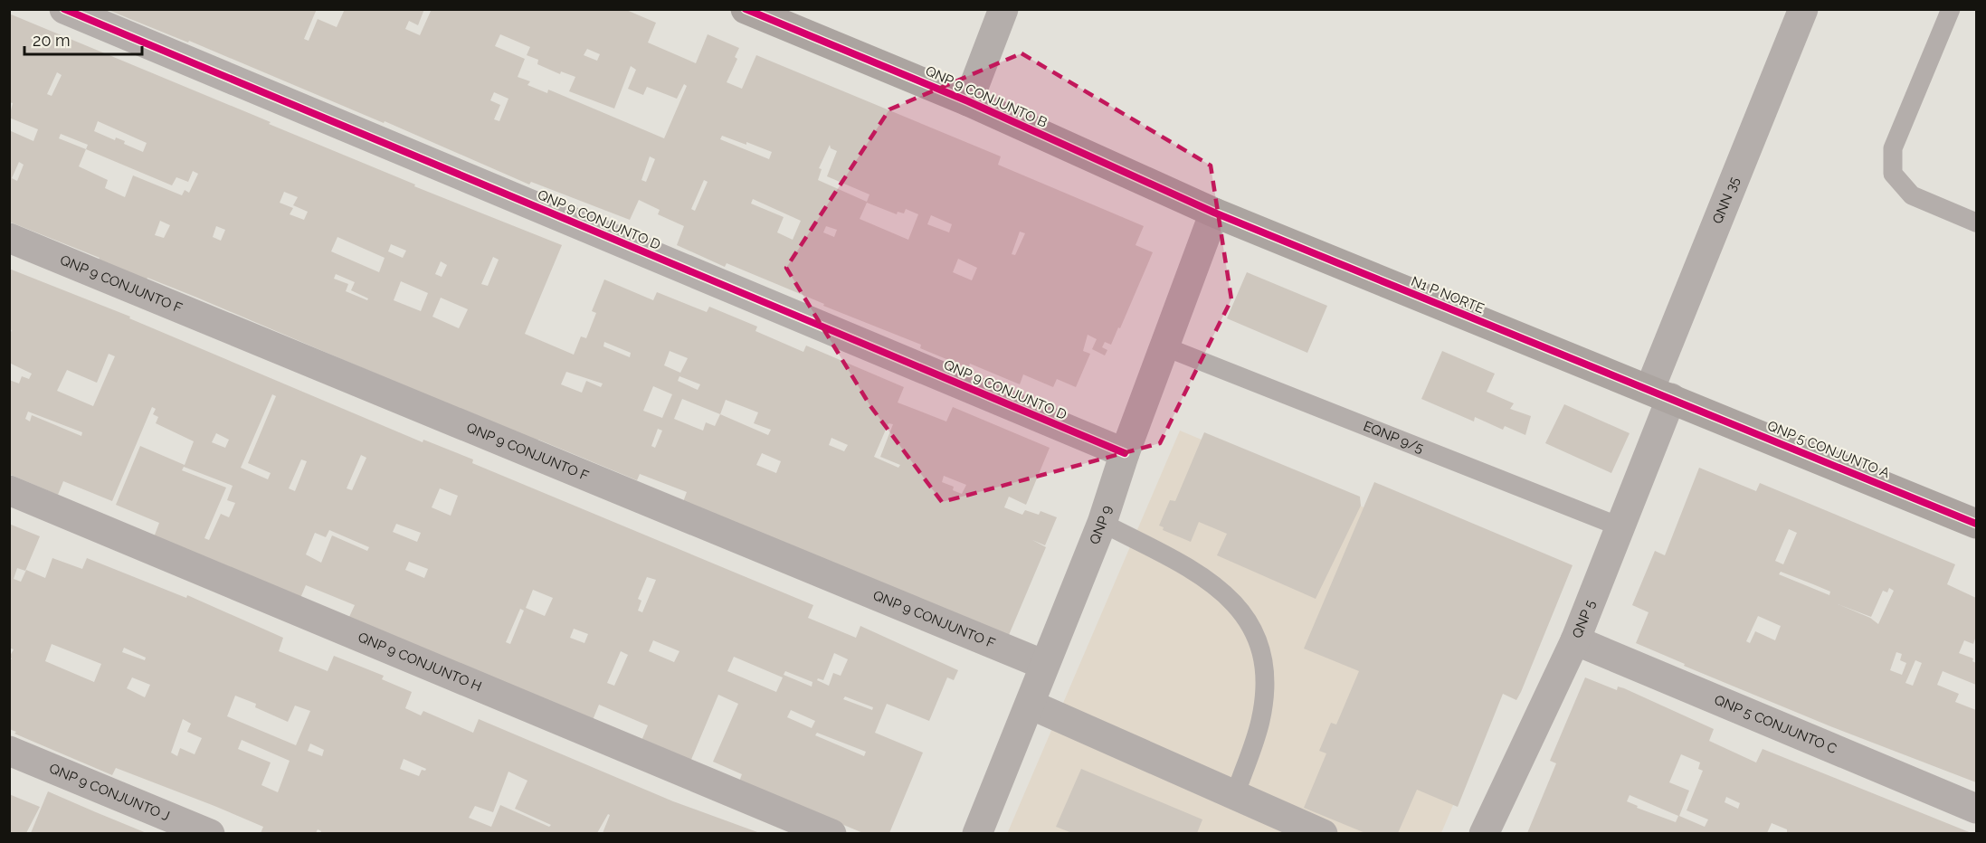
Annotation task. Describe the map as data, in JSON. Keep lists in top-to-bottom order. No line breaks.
{"streets":{"street":["QNP 9 CONJUNTO B","QNN 35","QNP 9 CONJUNTO D","QNP 9 CONJUNTO F","N1 P NORTE","QNP 5 CONJUNTO A","QNP 9","QNP 5","QNP 9 CONJUNTO H","QNP 5 CONJUNTO C","QNP 9 CONJUNTO J"],"lane":["EQNP 9/5"]},"crossings":[["QNP 9 CONJUNTO B","N1 P NORTE"],["QNP 9 CONJUNTO B","QNP 9"],["QNN 35","N1 P NORTE"],["QNN 35","QNP 5 CONJUNTO A"],["QNN 35","QNP 5"],["QNP 9 CONJUNTO D","QNP 9"],["QNP 9 CONJUNTO F","QNP 9"],["N1 P NORTE","QNP 5 CONJUNTO A"],["N1 P NORTE","QNP 9"],["N1 P NORTE","QNP 5"],["EQNP 9/5","QNP 9"],["EQNP 9/5","QNP 5"],["QNP 5 CONJUNTO A","QNP 5"],["QNP 5","QNP 5 CONJUNTO C"]],"scale_bar":"20 m"}
